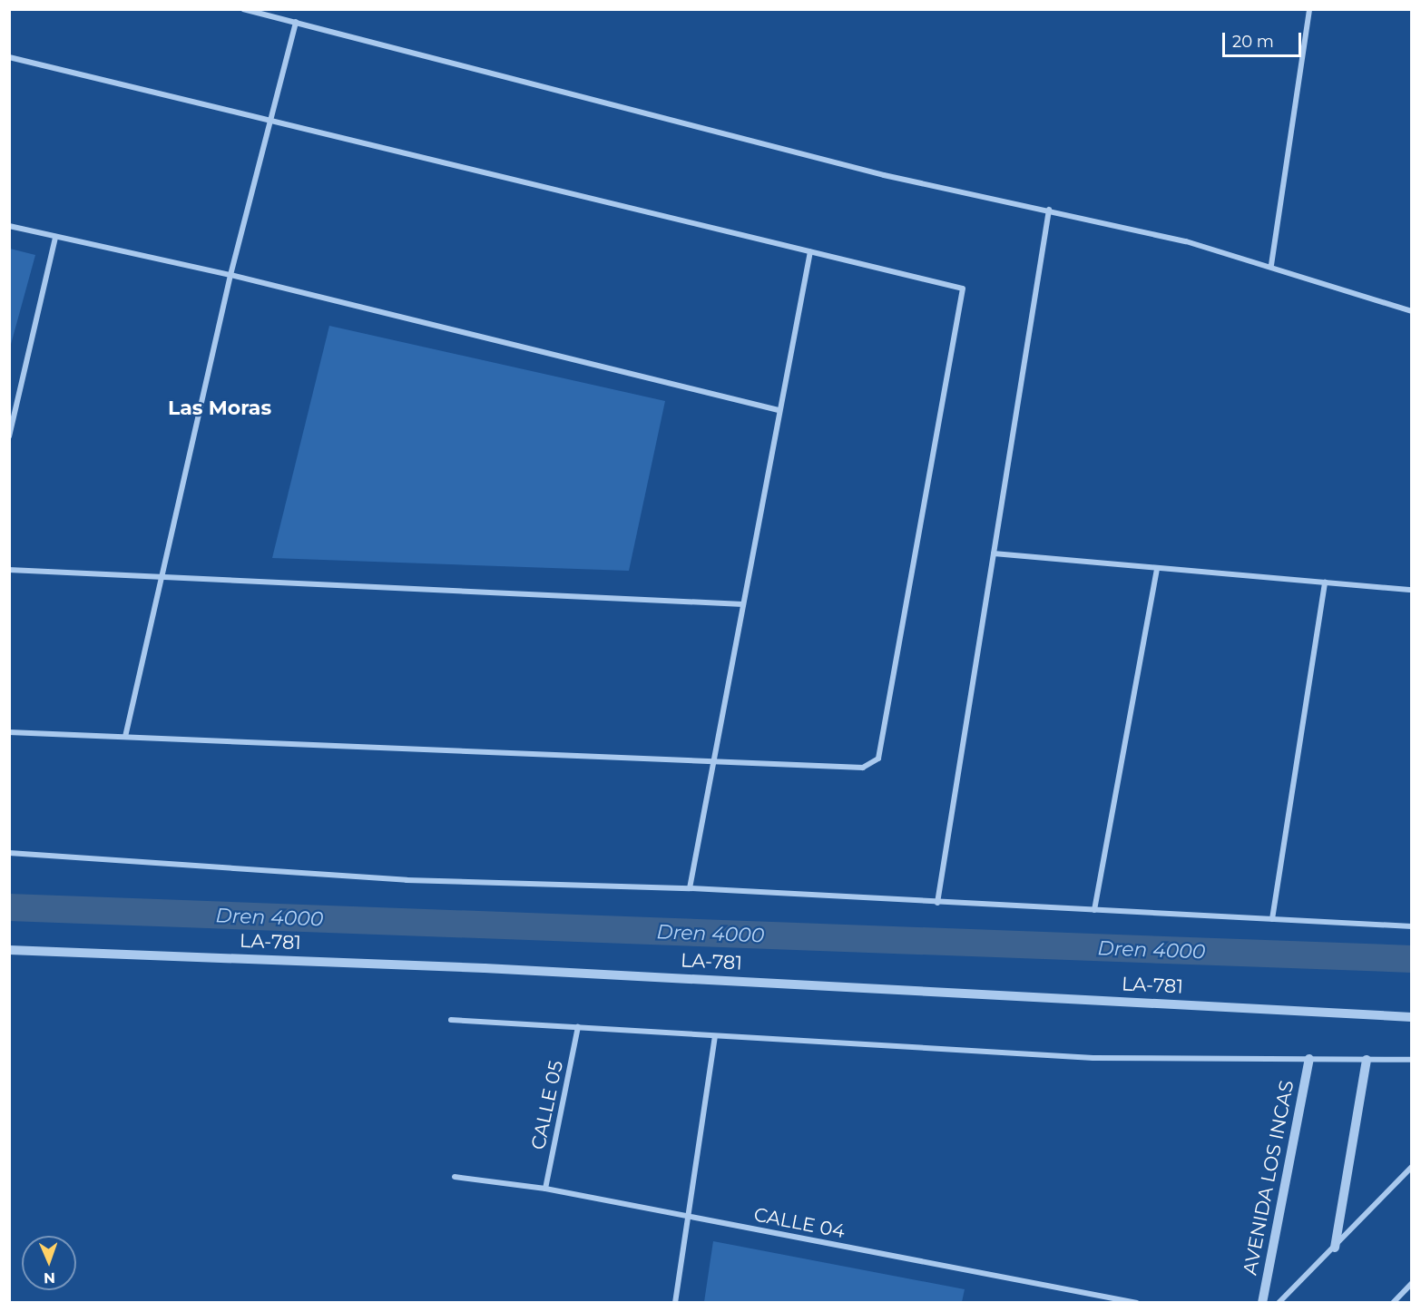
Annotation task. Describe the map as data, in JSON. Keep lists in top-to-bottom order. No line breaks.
{"streets":{"street":["LA-781","CALLE 05","AVENIDA LOS INCAS","CALLE 04"]},"crossings":[["CALLE 05","CALLE 04"]],"districts":["Las Moras"],"water":["Dren 4000"],"scale_bar":"20 m","north":"bottom"}
